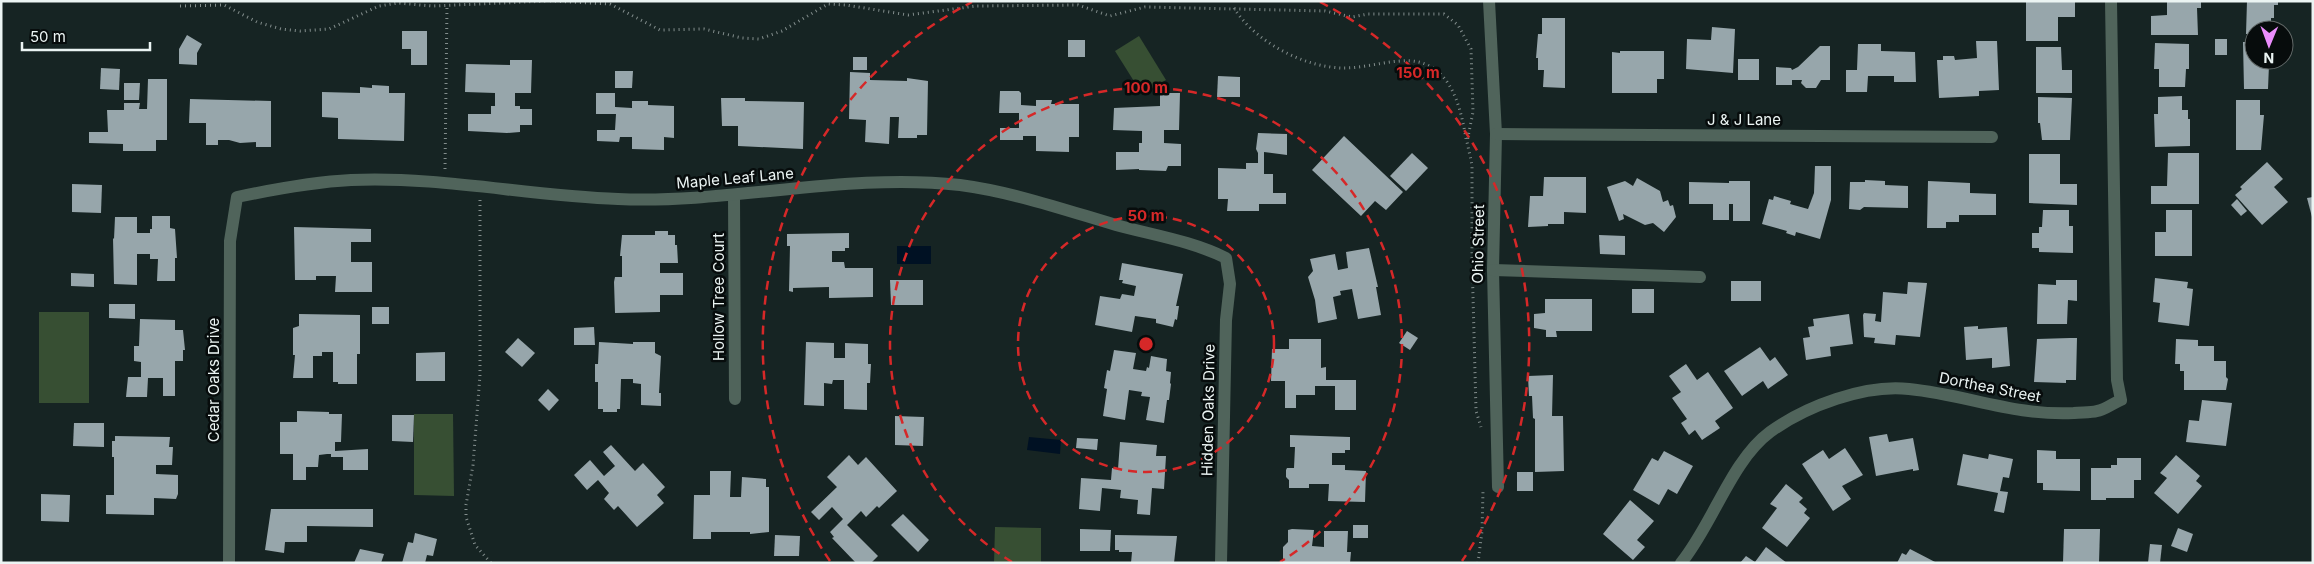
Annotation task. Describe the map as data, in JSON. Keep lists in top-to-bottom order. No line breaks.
{"streets":{"street":["J & J Lane","Maple Leaf Lane","Ohio Street","Hollow Tree Court","Cedar Oaks Drive","Dorthea Street","Hidden Oaks Drive"]},"crossings":[["J & J Lane","Ohio Street"],["Maple Leaf Lane","Hollow Tree Court"],["Maple Leaf Lane","Cedar Oaks Drive"],["Maple Leaf Lane","Hidden Oaks Drive"]],"scale_bar":"50 m","north":"bottom","rings":["150 m","100 m","50 m"]}
